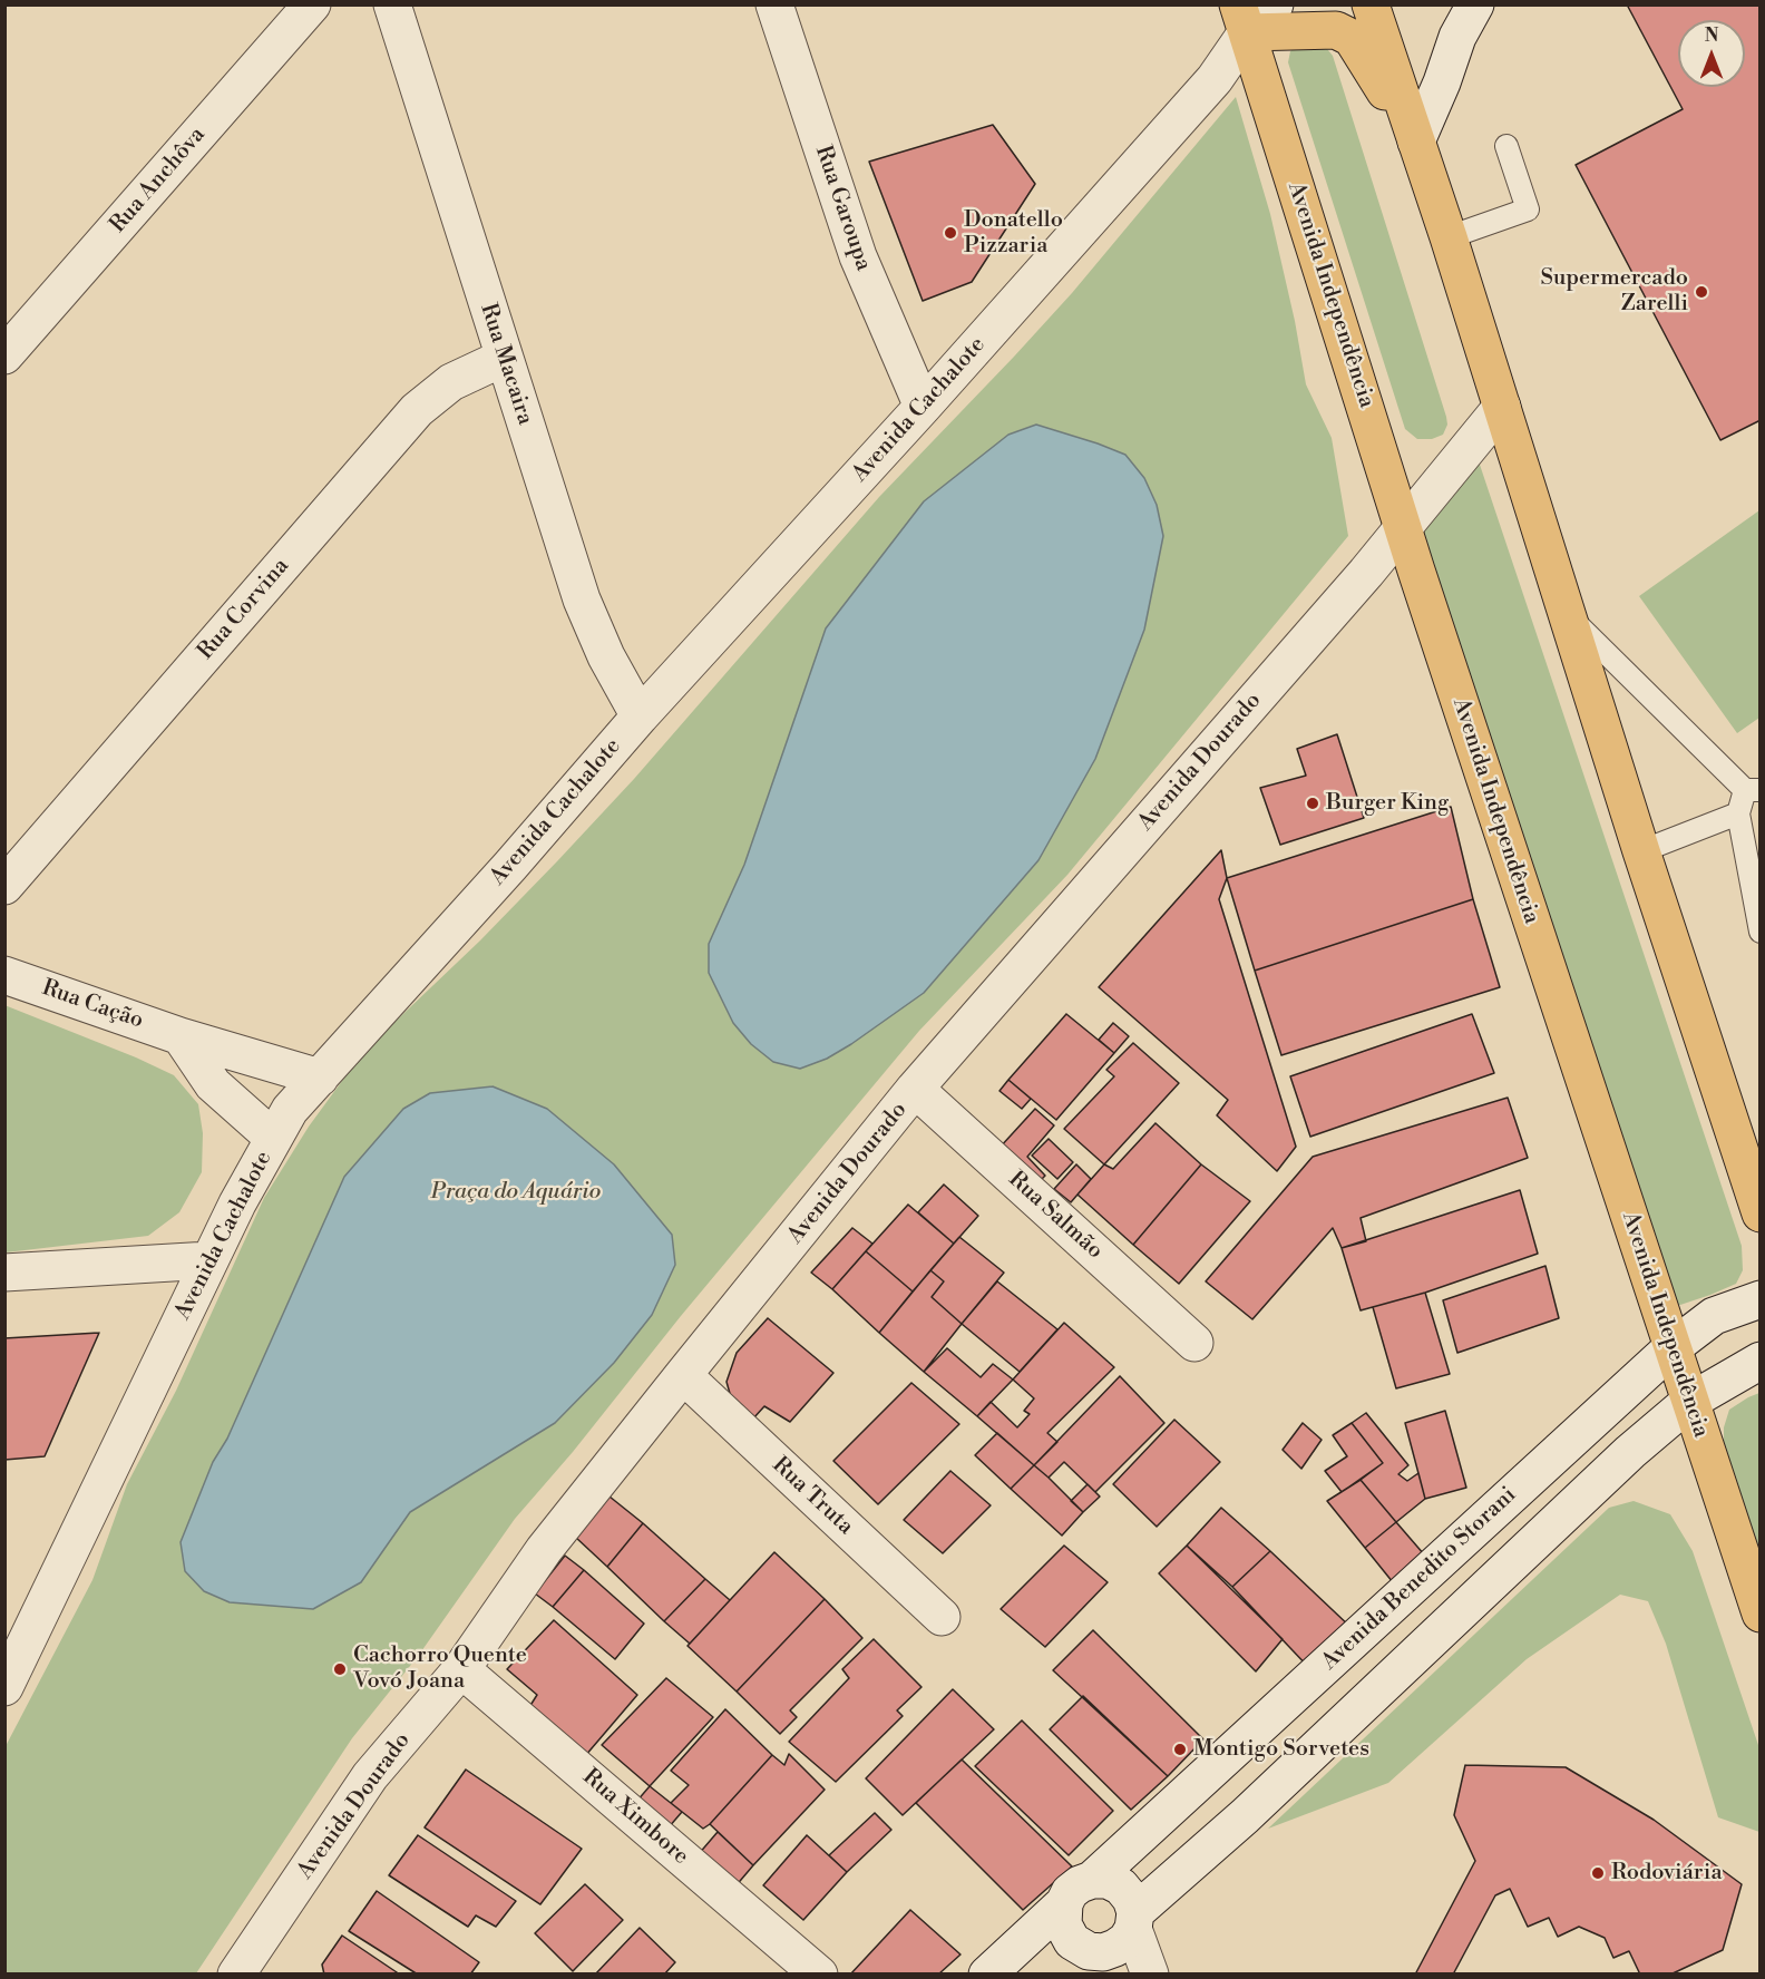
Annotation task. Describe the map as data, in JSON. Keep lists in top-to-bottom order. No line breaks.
{"streets":{"main road":["Avenida Independência"],"street":["Rua Anchôva","Rua Garoupa","Rua Macaira","Avenida Cachalote","Rua Corvina","Avenida Dourado","Rua Cação","Rua Salmão","Rua Truta","Avenida Benedito Storani","Rua Ximbore"]},"crossings":[["Rua Garoupa","Avenida Cachalote"],["Avenida Independência","Avenida Cachalote"],["Avenida Independência","Avenida Dourado"],["Avenida Independência","Avenida Benedito Storani"],["Rua Macaira","Avenida Cachalote"],["Rua Macaira","Rua Corvina"],["Avenida Cachalote","Rua Cação"],["Avenida Dourado","Rua Salmão"],["Avenida Dourado","Rua Truta"],["Avenida Dourado","Rua Ximbore"]],"parks":["Praça do Aquário"],"places":["Donatello Pizzaria","Supermercado Zarelli","Burger King","Cachorro Quente Vovó Joana","Montigo Sorvetes","Rodoviária"],"north":"top"}
